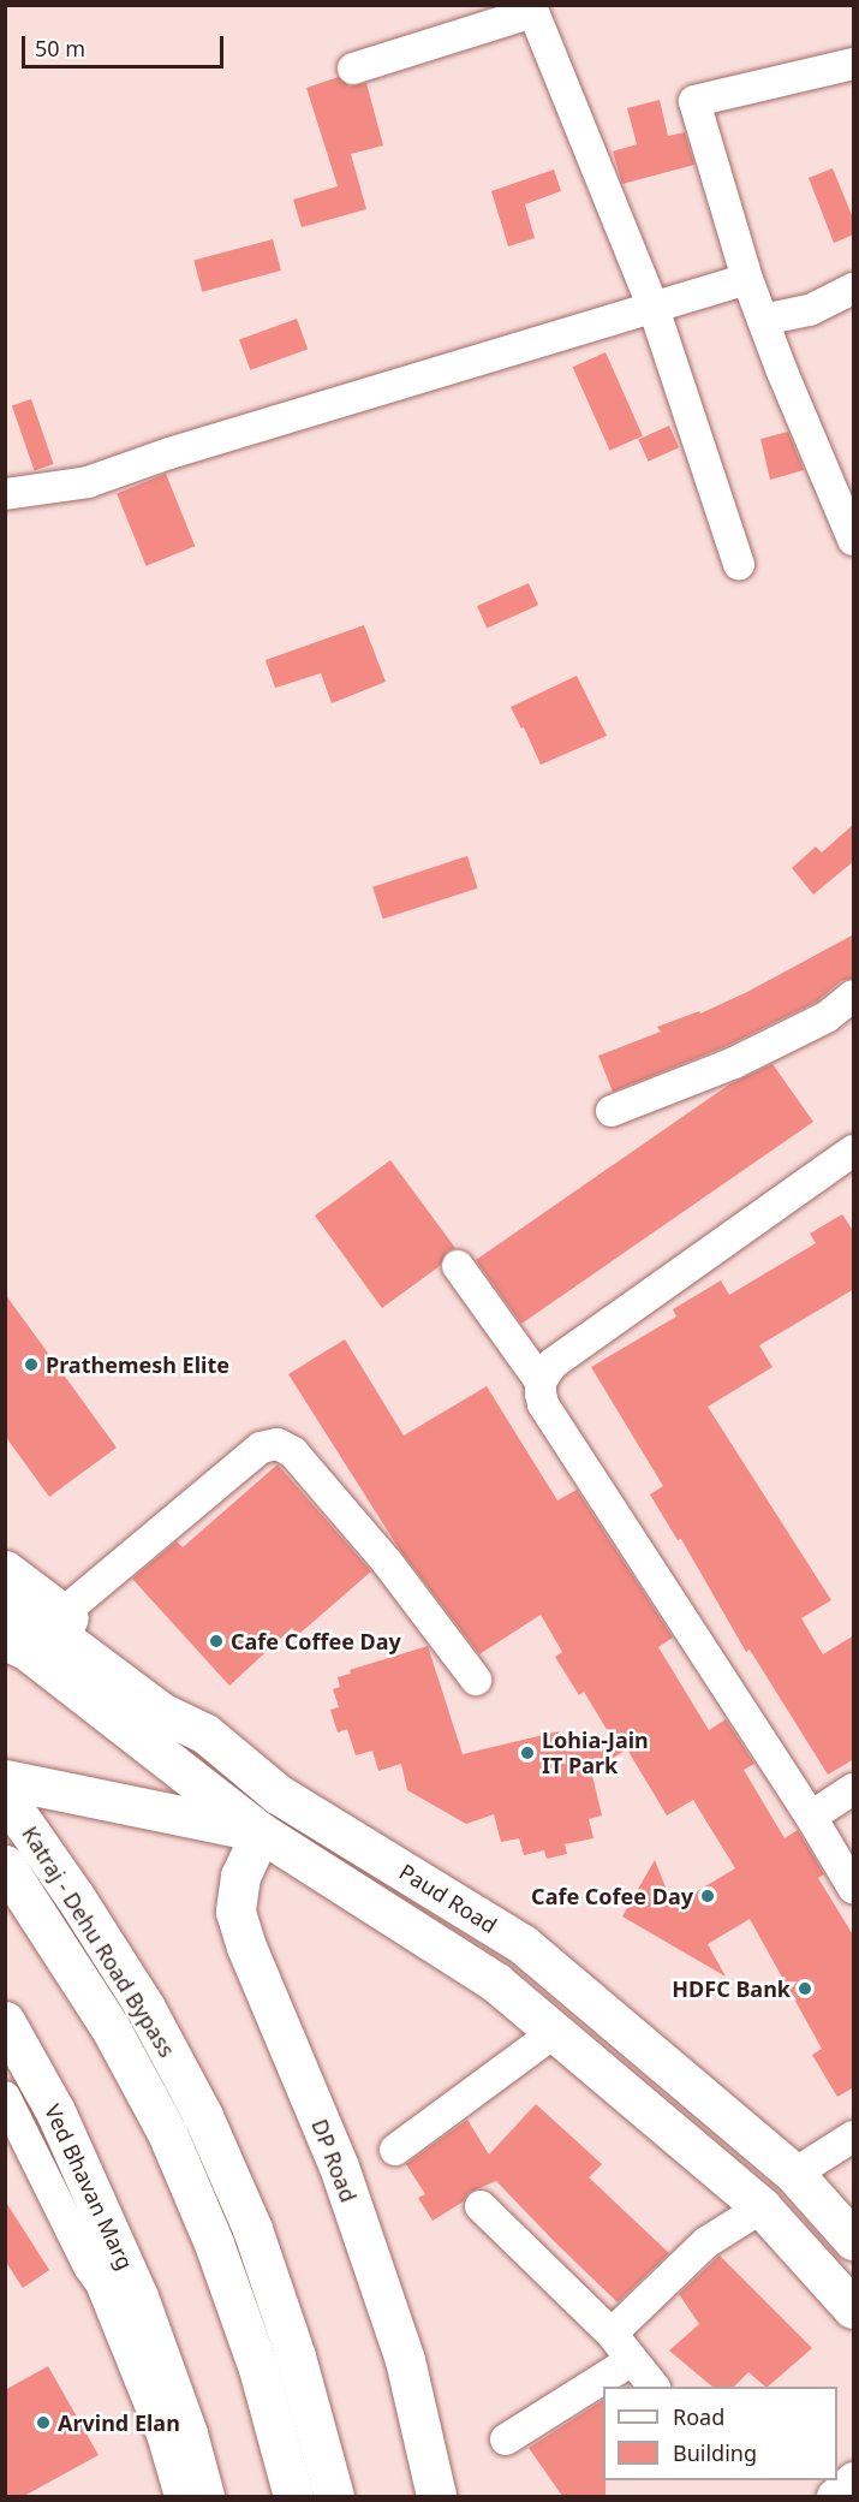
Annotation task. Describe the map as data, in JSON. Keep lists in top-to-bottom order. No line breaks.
{"streets":{"main road":["Paud Road","Katraj - Dehu Road Bypass","DP Road","Ved Bhavan Marg"]},"crossings":[["Paud Road","Katraj - Dehu Road Bypass"],["Paud Road","DP Road"]],"places":["Prathemesh Elite","Cafe Coffee Day","Lohia-Jain IT Park","Cafe Cofee Day","HDFC Bank","Arvind Elan"],"legend":["Road","Building"],"scale_bar":"50 m"}
